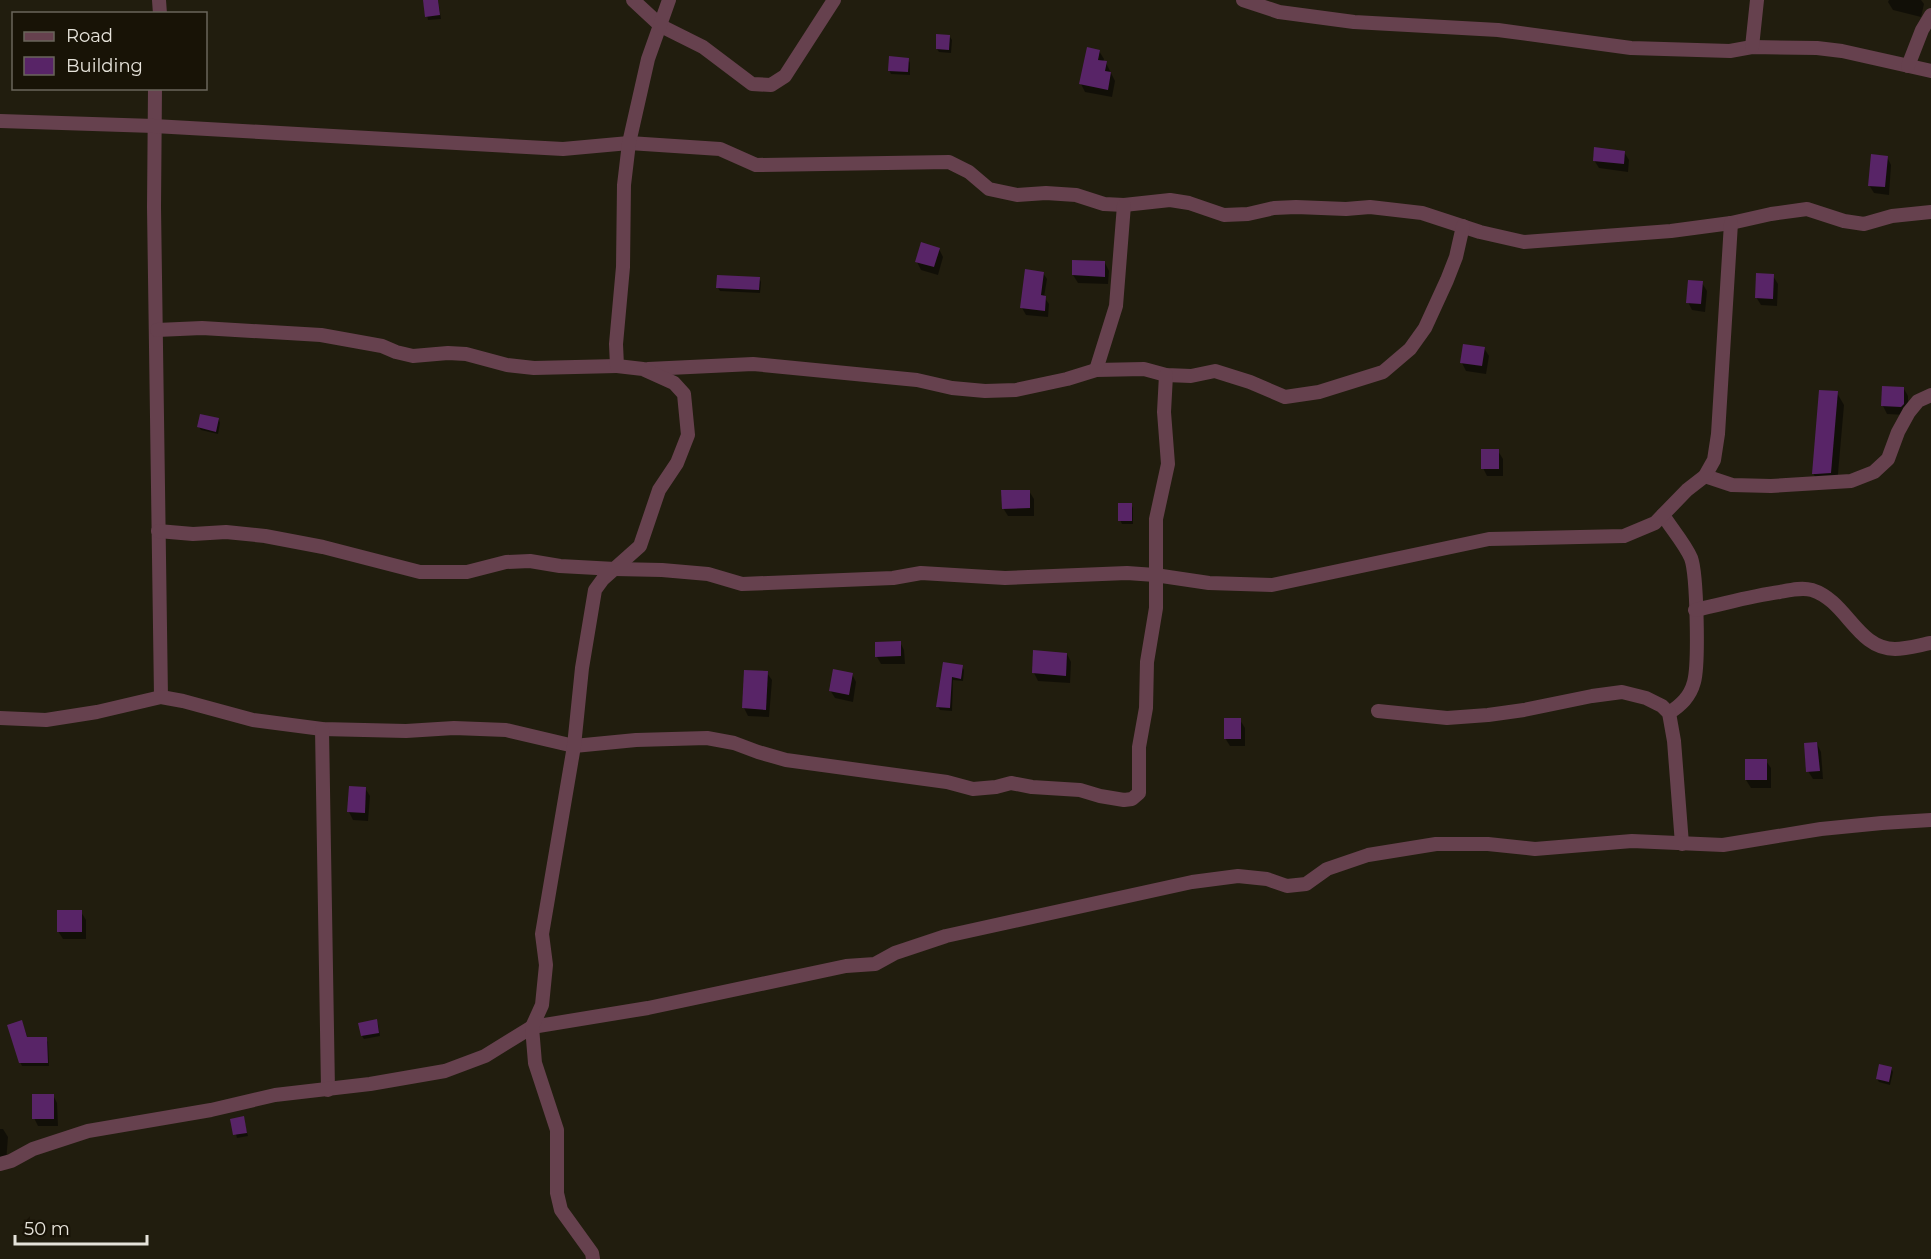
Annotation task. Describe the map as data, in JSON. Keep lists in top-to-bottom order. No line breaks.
{"legend":["Road","Building"],"scale_bar":"50 m"}
